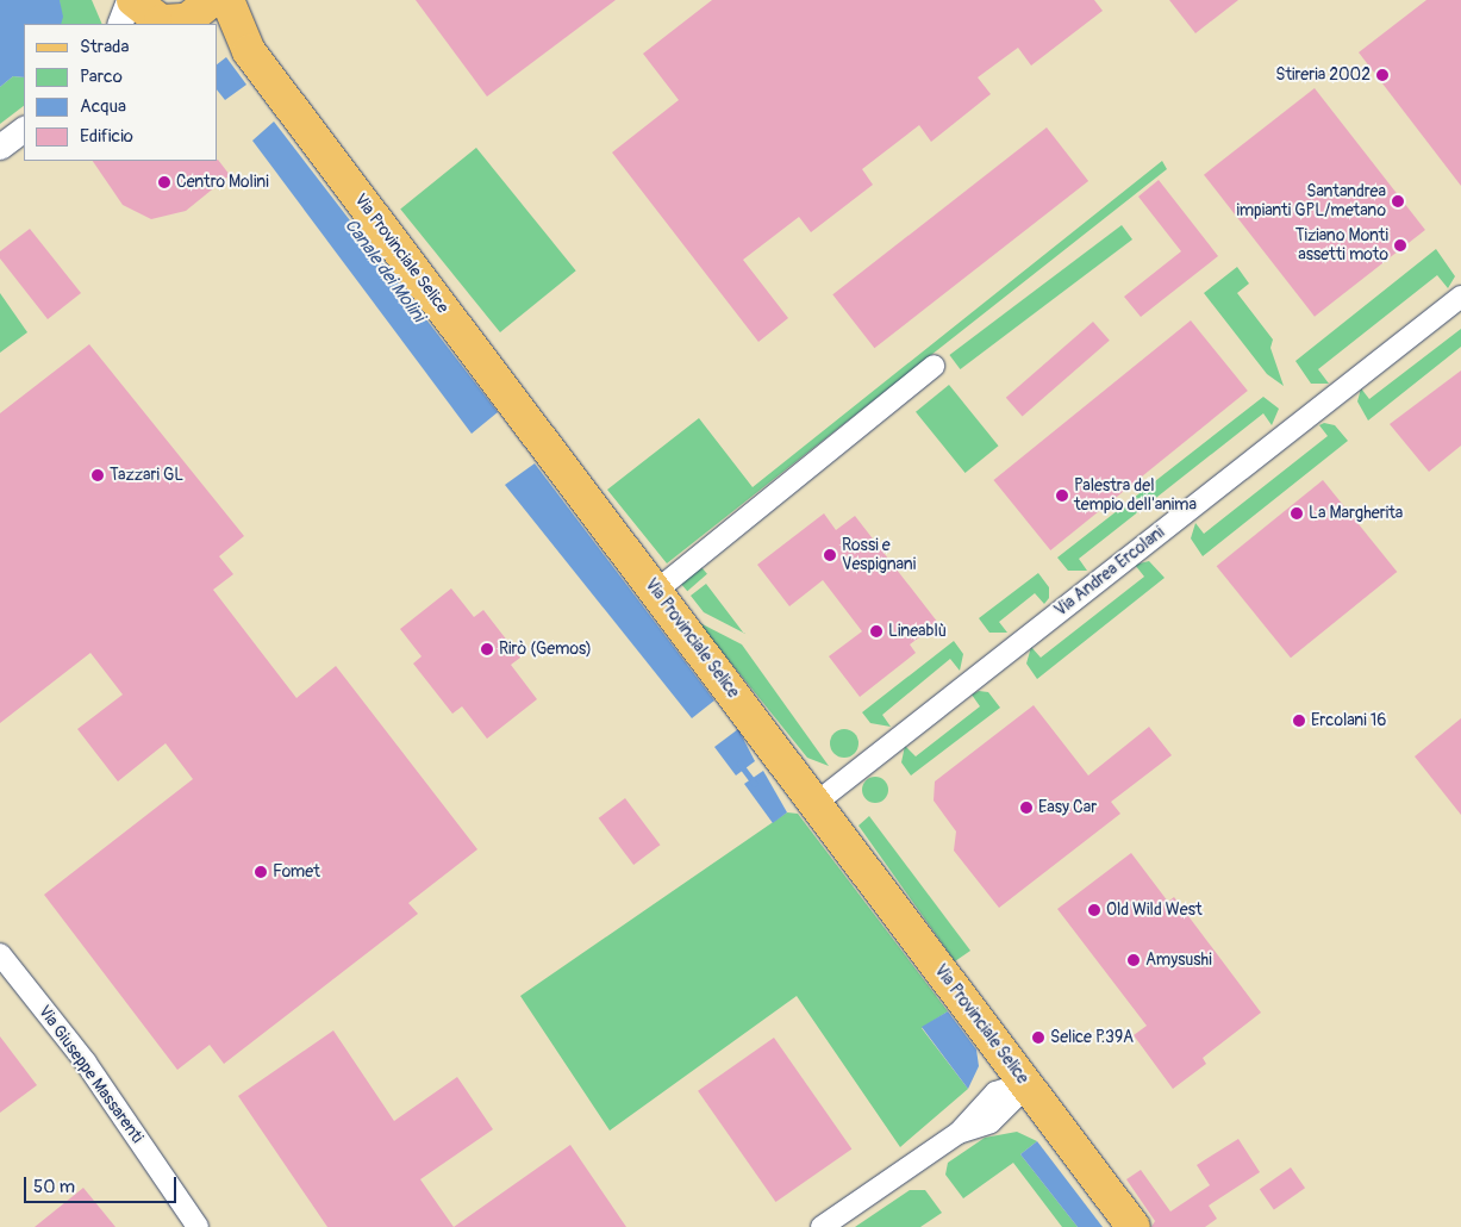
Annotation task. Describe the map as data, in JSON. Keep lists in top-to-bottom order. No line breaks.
{"streets":{"main road":["Via Provinciale Selice"],"street":["Via Andrea Ercolani","Via Giuseppe Massarenti"]},"crossings":[["Via Provinciale Selice","Via Andrea Ercolani"]],"water":["Canale dei Molini"],"places":["Stireria 2002","Centro Molini","Santandrea impianti GPL/metano","Tiziano Monti assetti moto","Tazzari GL","Palestra del tempio dell'anima","La Margherita","Rossi e Vespignani","Lineablù","Rirò (Gemos)","Ercolani 16","Easy Car","Fomet","Old Wild West","Amysushi","Selice P.39A"],"legend":["Strada","Parco","Acqua","Edificio"],"scale_bar":"50 m"}
